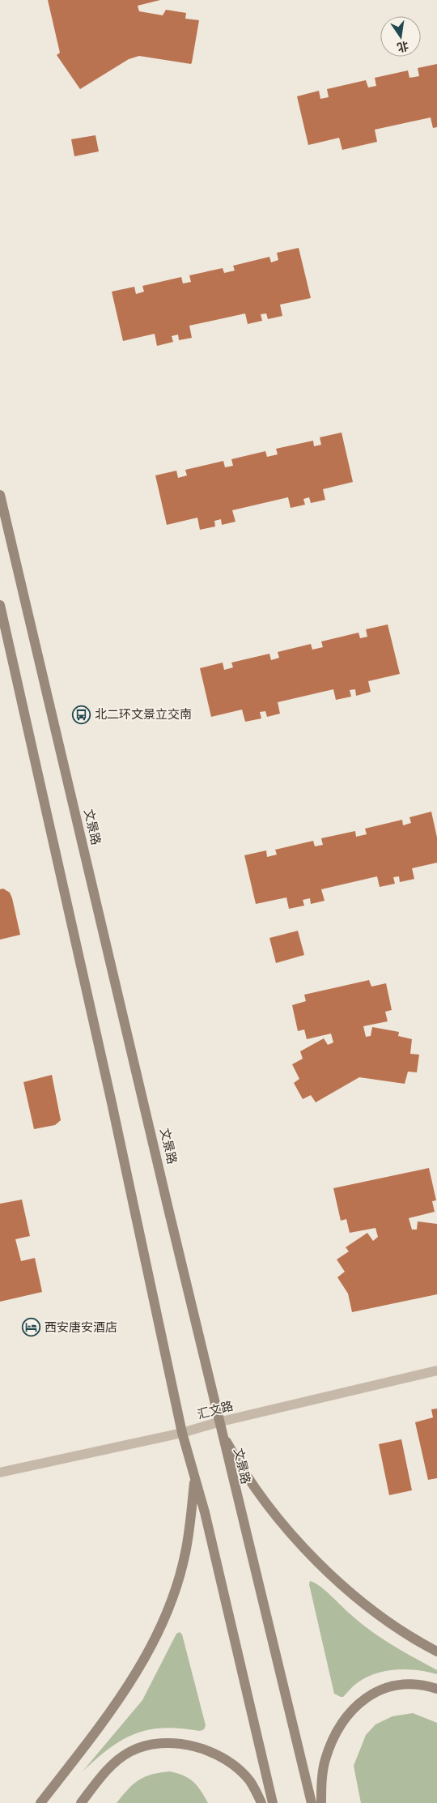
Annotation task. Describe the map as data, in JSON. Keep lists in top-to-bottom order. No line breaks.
{"streets":{"main road":["文景路"],"street":["汇文路"]},"crossings":[["文景路","汇文路"]],"places":{"bus stop":["北二环文景立交南"],"hotel":["西安唐安酒店"]},"north":"bottom"}
